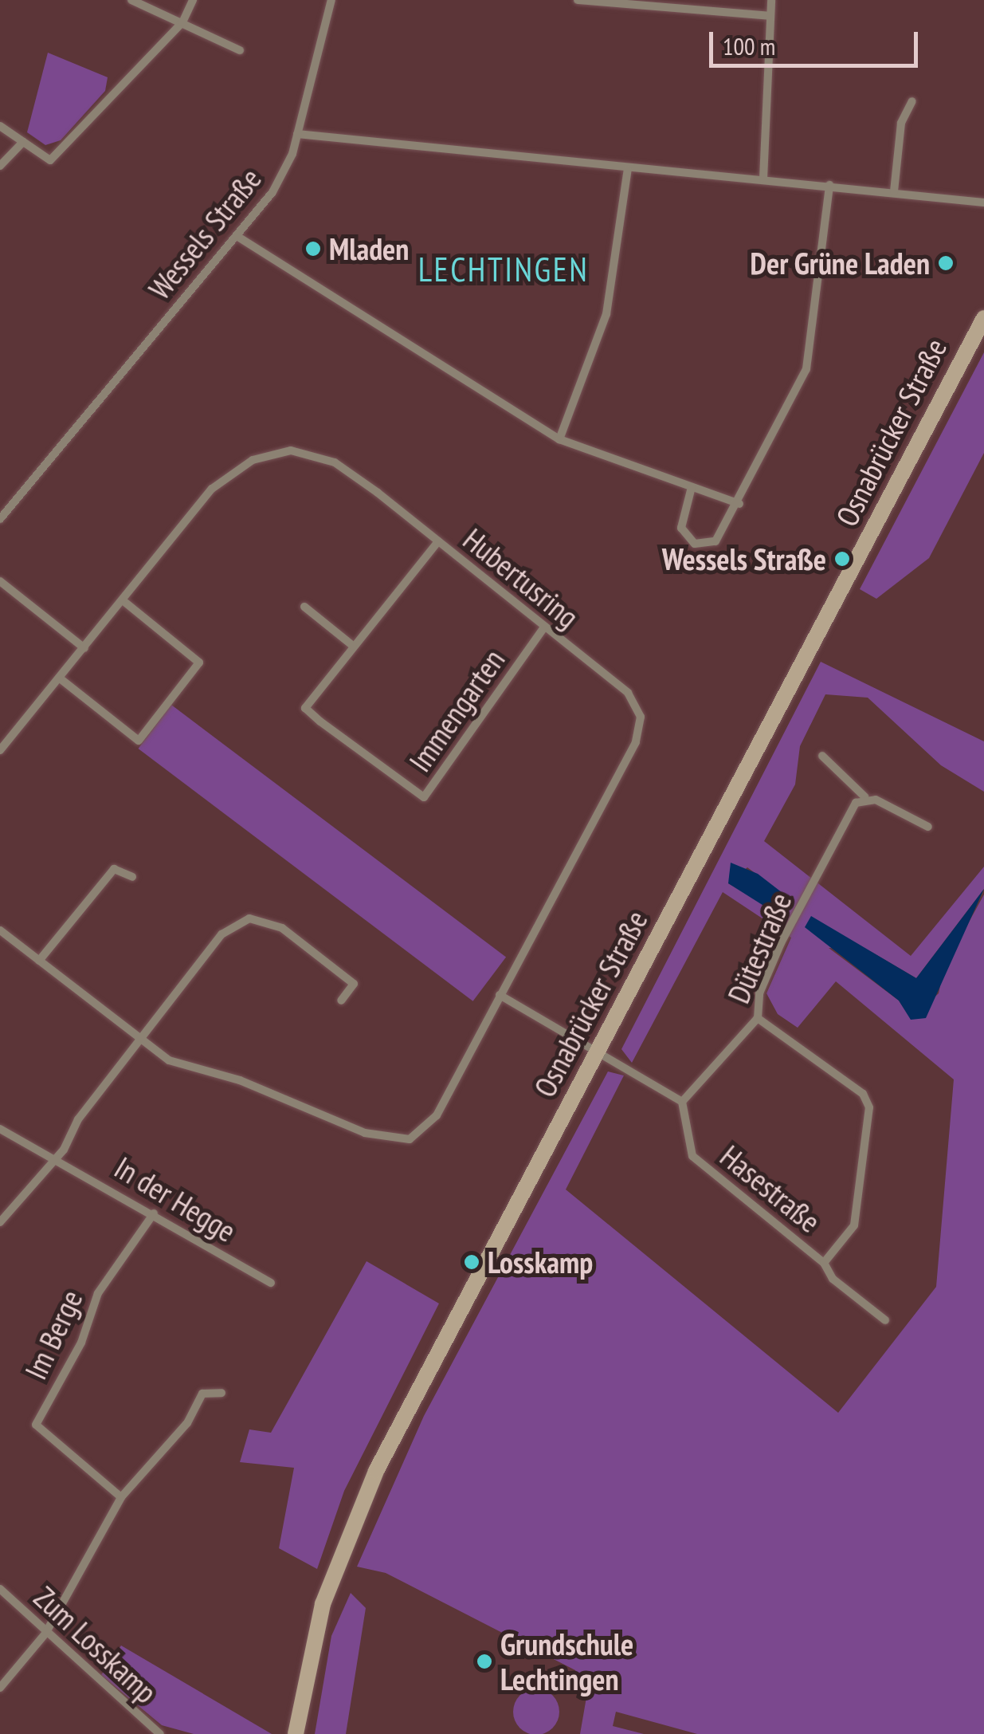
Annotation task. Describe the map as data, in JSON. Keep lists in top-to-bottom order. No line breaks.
{"streets":{"street":["Wessels Straße","Osnabrücker Straße","Hubertusring","Immengarten","Dütestraße","Hasestraße","In der Hegge","Im Berge","Zum Losskamp"]},"crossings":[["Hubertusring","Immengarten"],["Dütestraße","Hasestraße"],["In der Hegge","Im Berge"]],"districts":["LECHTINGEN"],"places":["Mladen","Der Grüne Laden","Wessels Straße","Losskamp","Grundschule Lechtingen"],"scale_bar":"100 m"}
